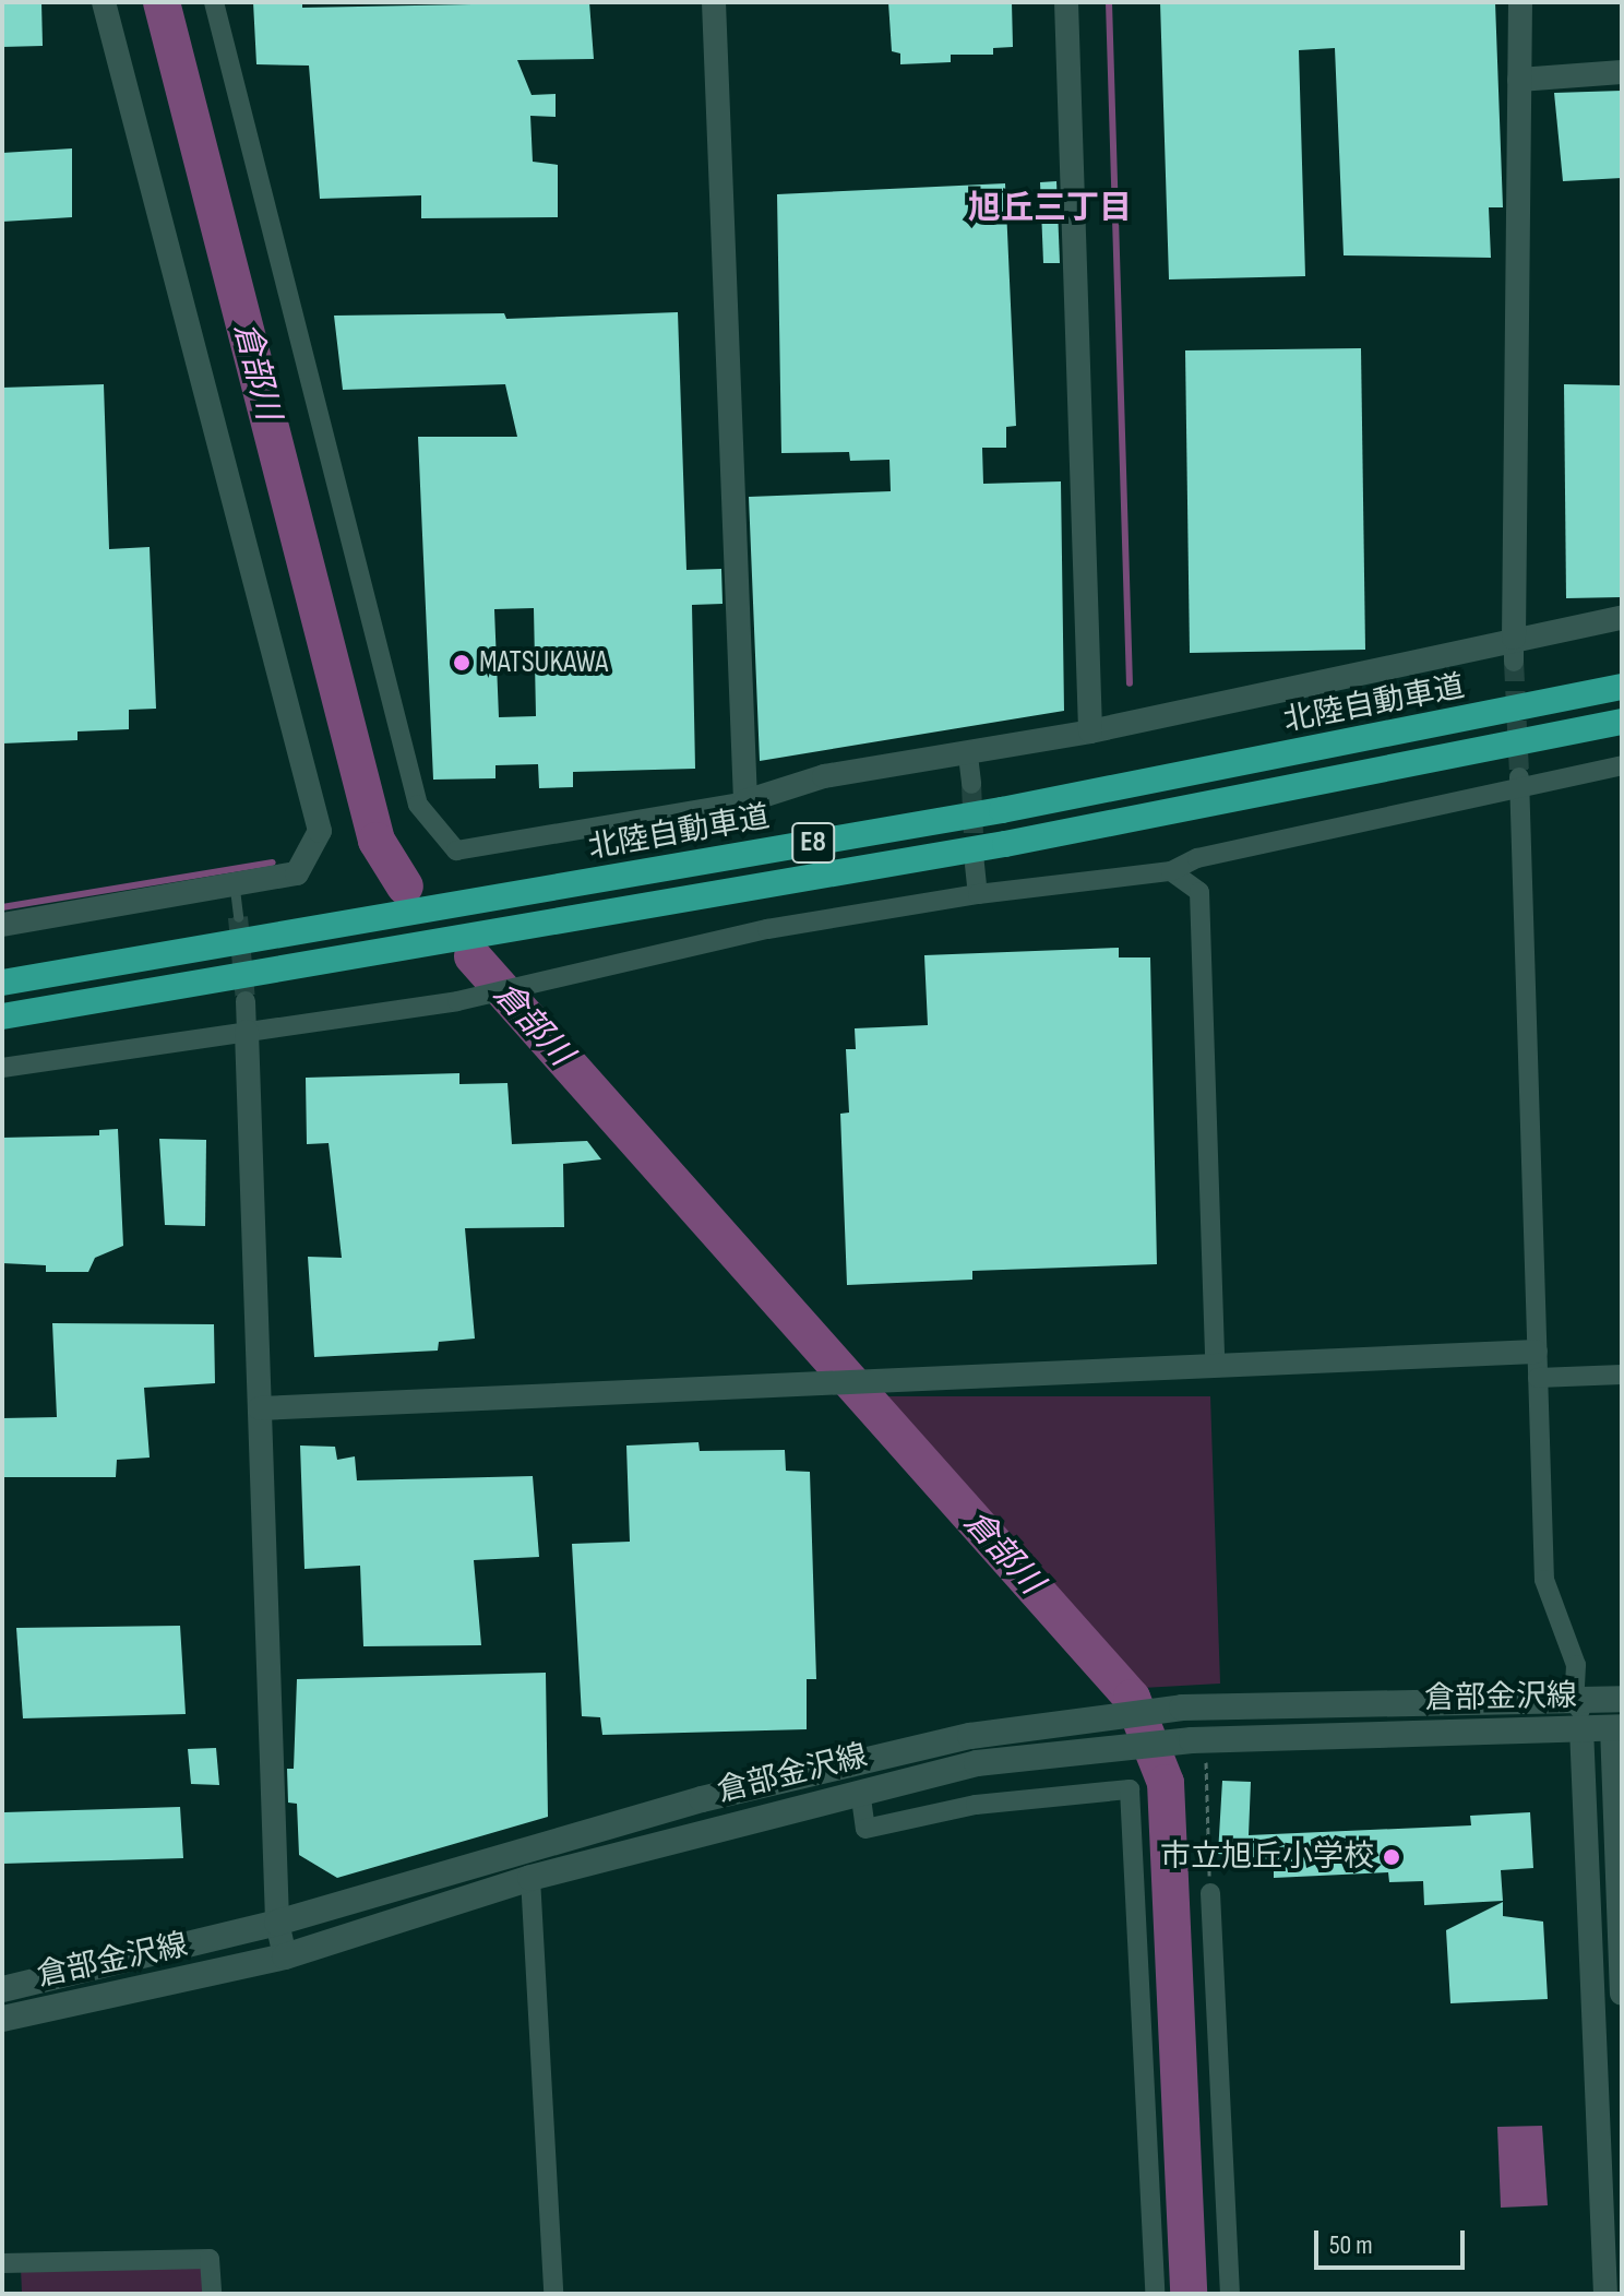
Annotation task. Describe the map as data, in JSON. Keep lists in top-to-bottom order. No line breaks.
{"streets":{"highway":["北陸自動車道","E8"],"main road":["倉部金沢線"]},"districts":["旭丘三丁目"],"water":["倉部川"],"places":["MATSUKAWA","市立旭丘小学校"],"scale_bar":"50 m"}
